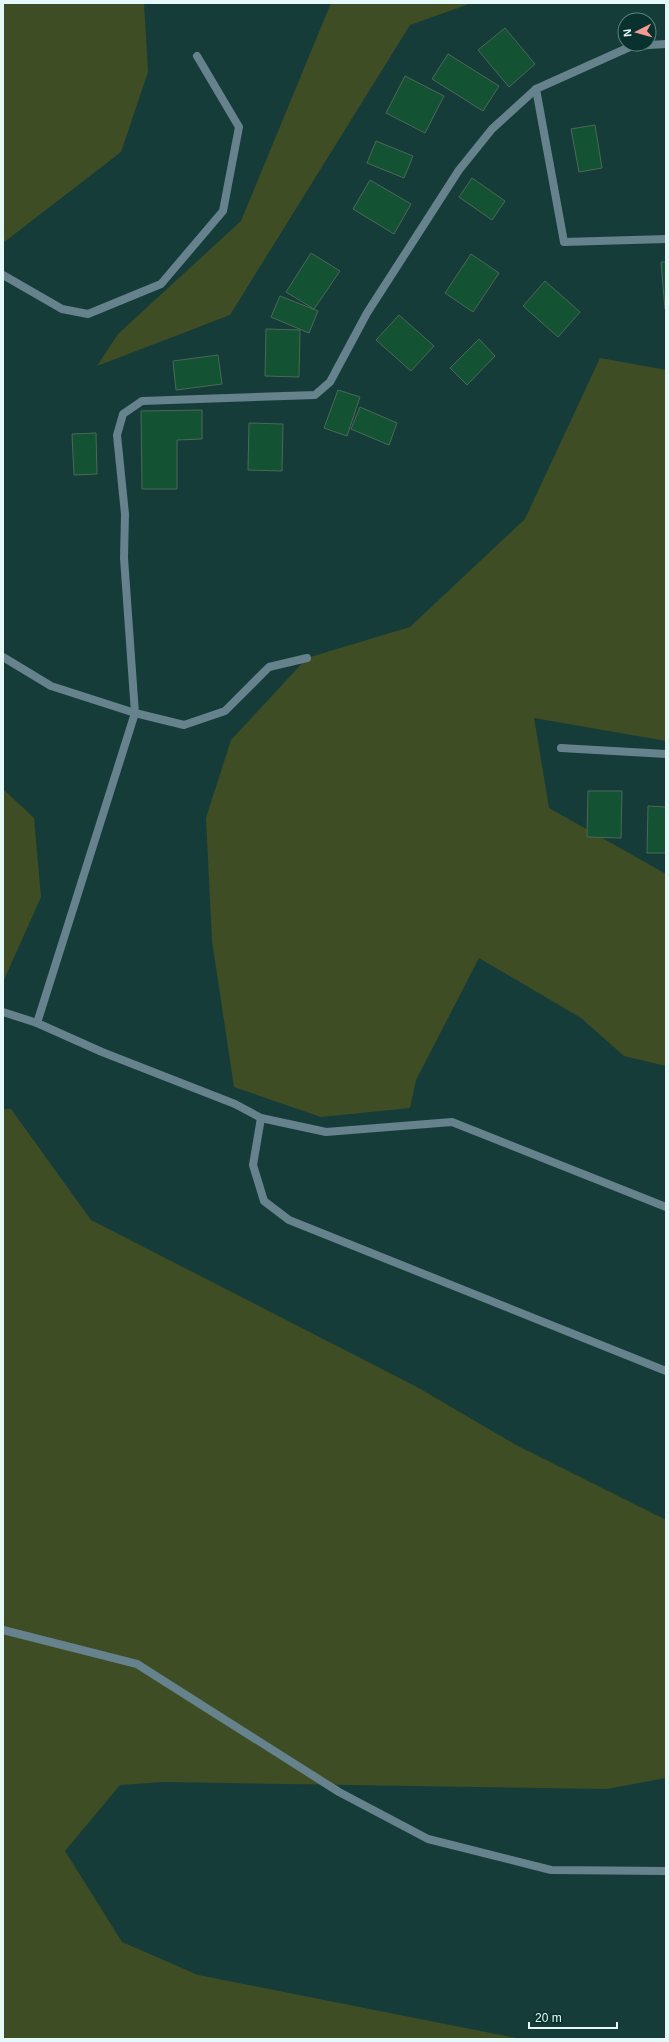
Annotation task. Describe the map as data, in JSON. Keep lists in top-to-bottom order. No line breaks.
{"scale_bar":"20 m","north":"left"}
